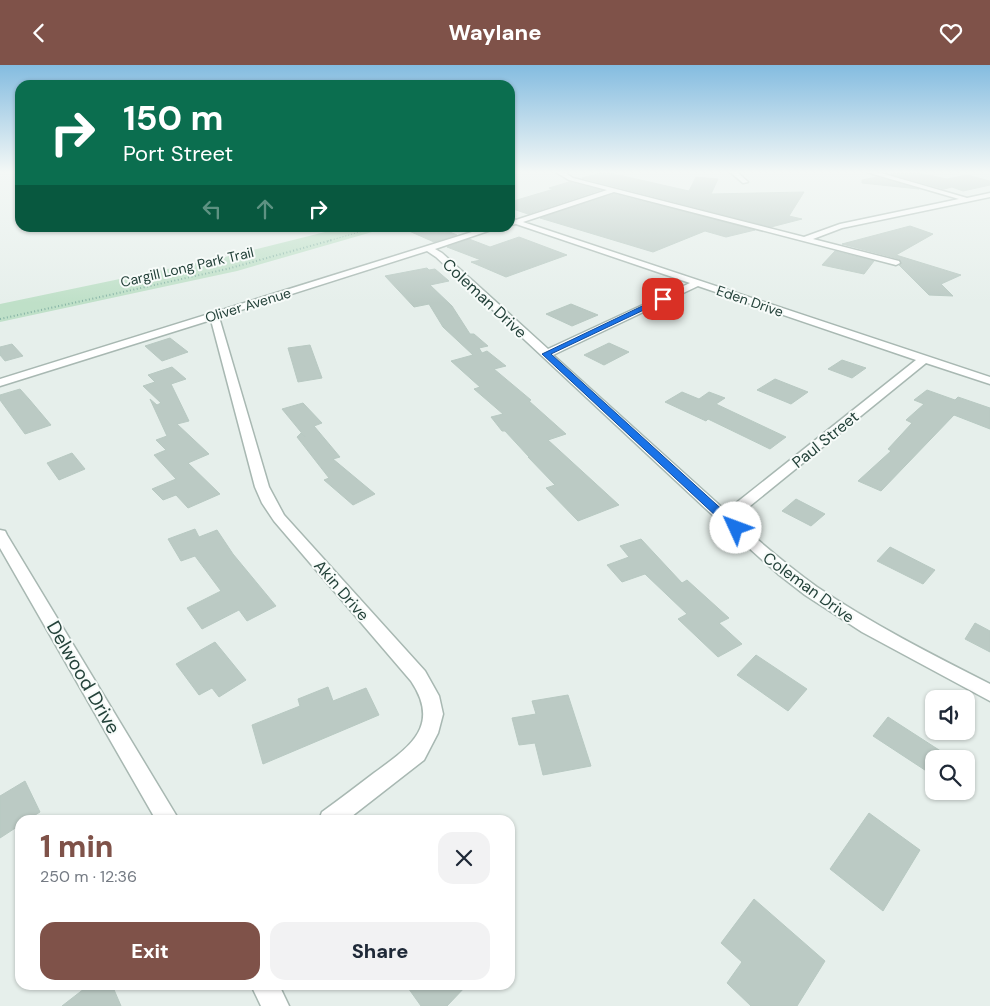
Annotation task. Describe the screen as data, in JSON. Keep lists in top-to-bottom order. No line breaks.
{"streets":{"street":["Coleman Drive","Eden Drive","Oliver Avenue","Paul Street","Akin Drive","Delwood Drive"],"path":["Cargill Long Park Trail"]},"crossings":[["Coleman Drive","Oliver Avenue"],["Coleman Drive","Paul Street"],["Eden Drive","Paul Street"],["Oliver Avenue","Akin Drive"]],"page":{"header":"Waylane","turn":["150 m","Port Street"],"heading":["1 min","250 m · 12:36"],"buttons":["Exit","Share"]}}
